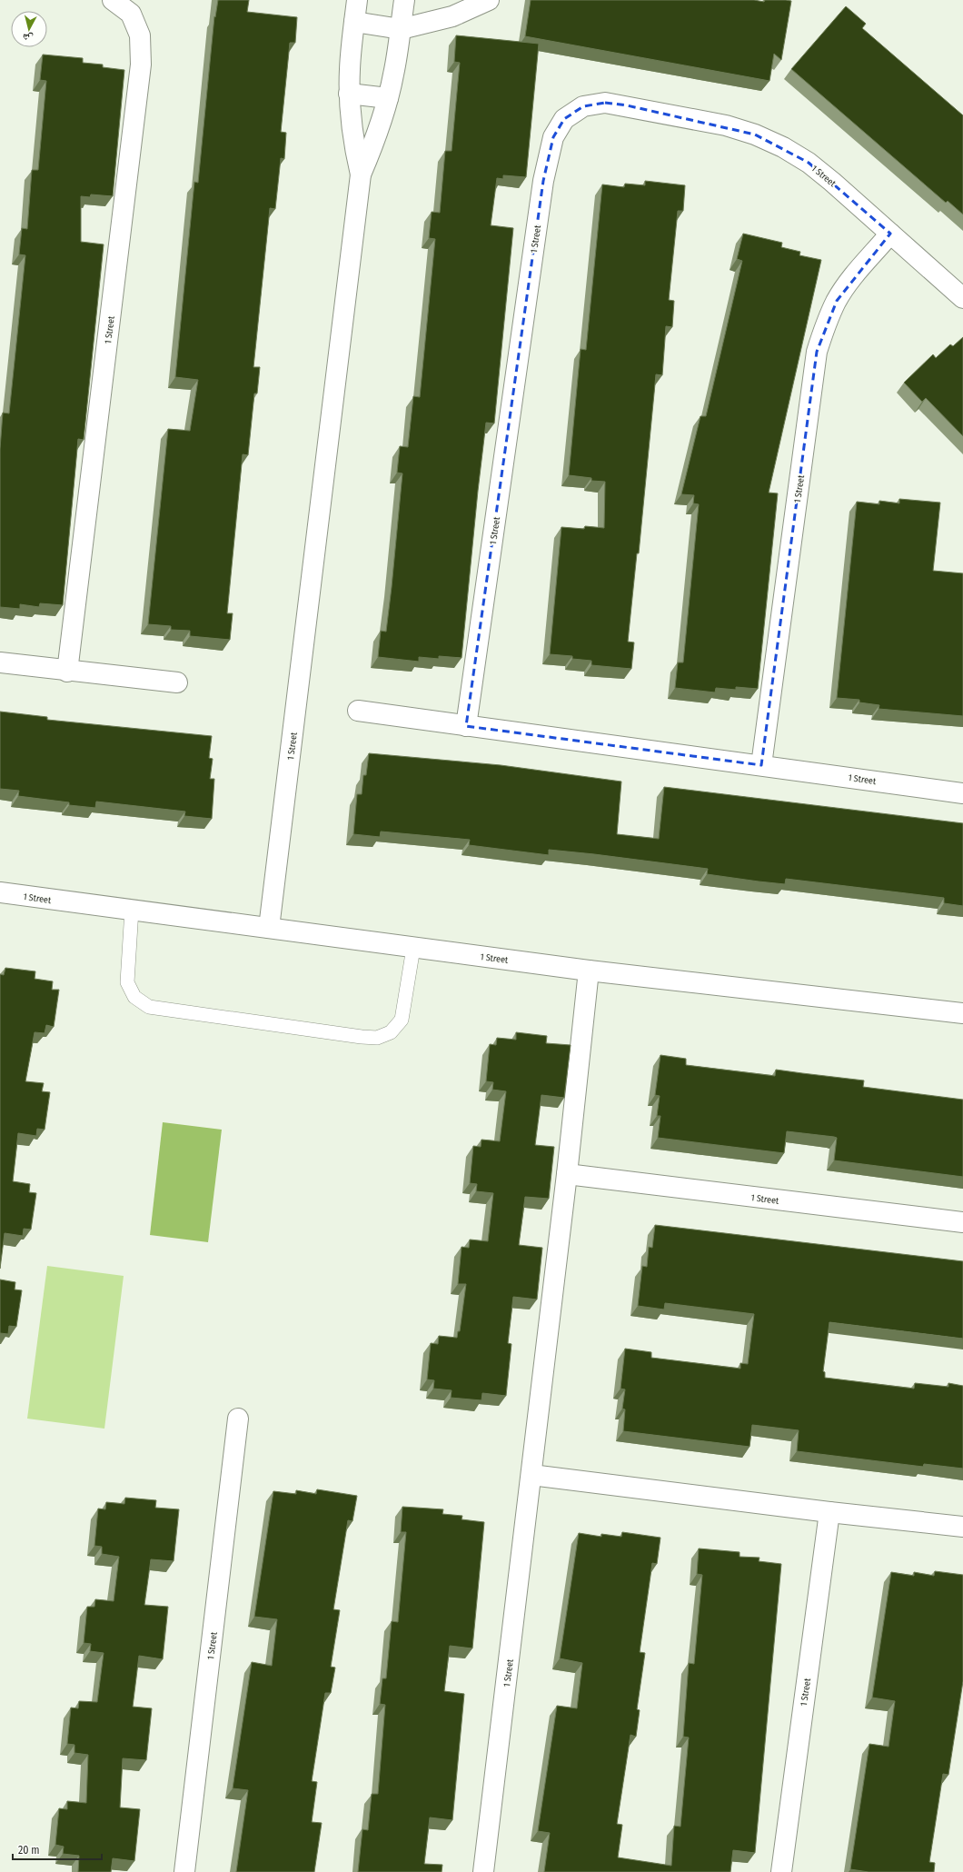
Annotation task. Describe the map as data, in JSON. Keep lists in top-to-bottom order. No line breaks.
{"streets":{"street":["1 Street"]},"scale_bar":"20 m","north":"bottom"}
